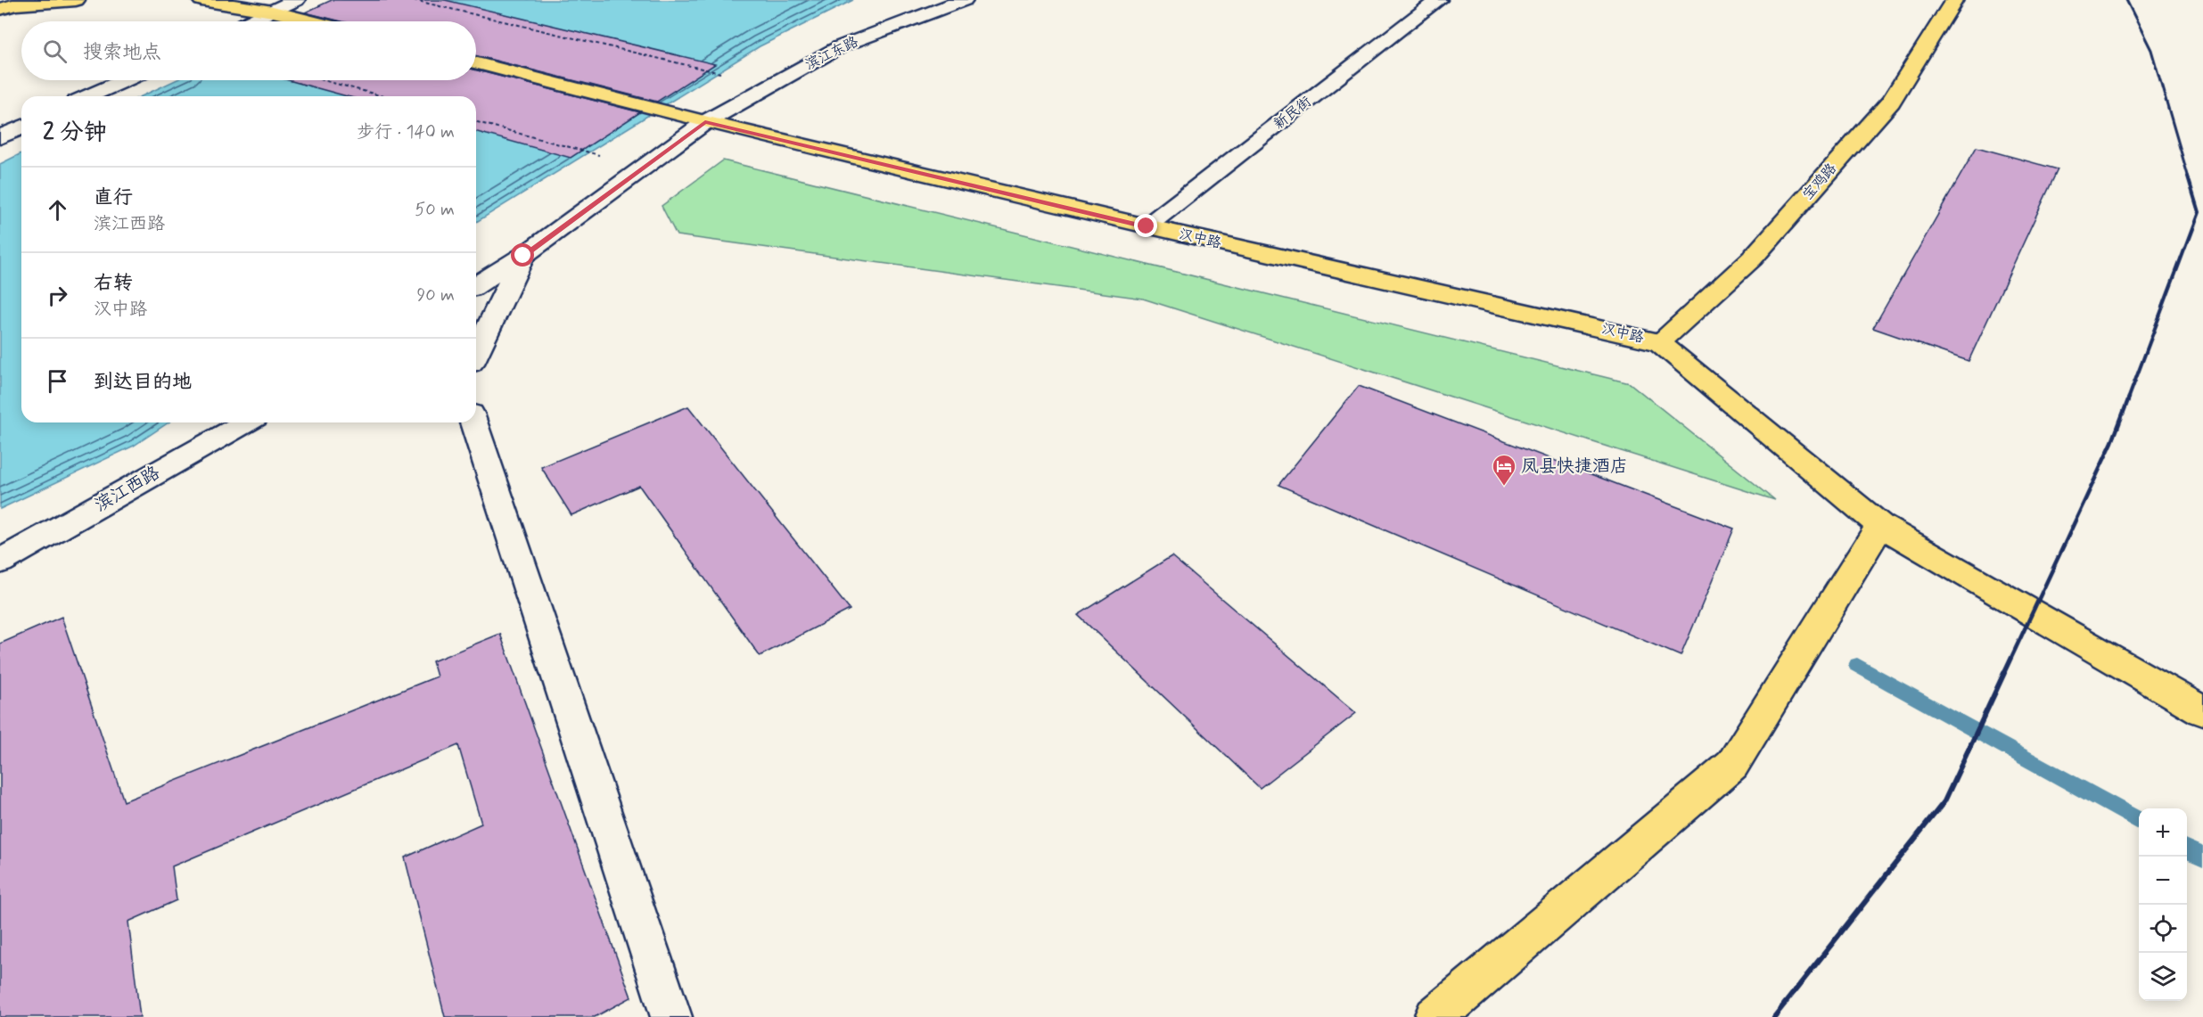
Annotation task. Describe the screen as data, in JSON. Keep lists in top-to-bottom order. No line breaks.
{"streets":{"main road":["宝鸡路","汉中路"],"street":["滨江东路","新民街","滨江西路"]},"crossings":[["滨江东路","汉中路"],["新民街","汉中路"],["宝鸡路","汉中路"]],"places":{"hotel":["凤县快捷酒店"]},"page":{"search":"搜索地点","heading":["2 分钟","步行 · 140 m"],"list":[["直行","滨江西路","50 m"],["右转","汉中路","90 m"],"到达目的地"],"map_buttons":["+","−"]}}
